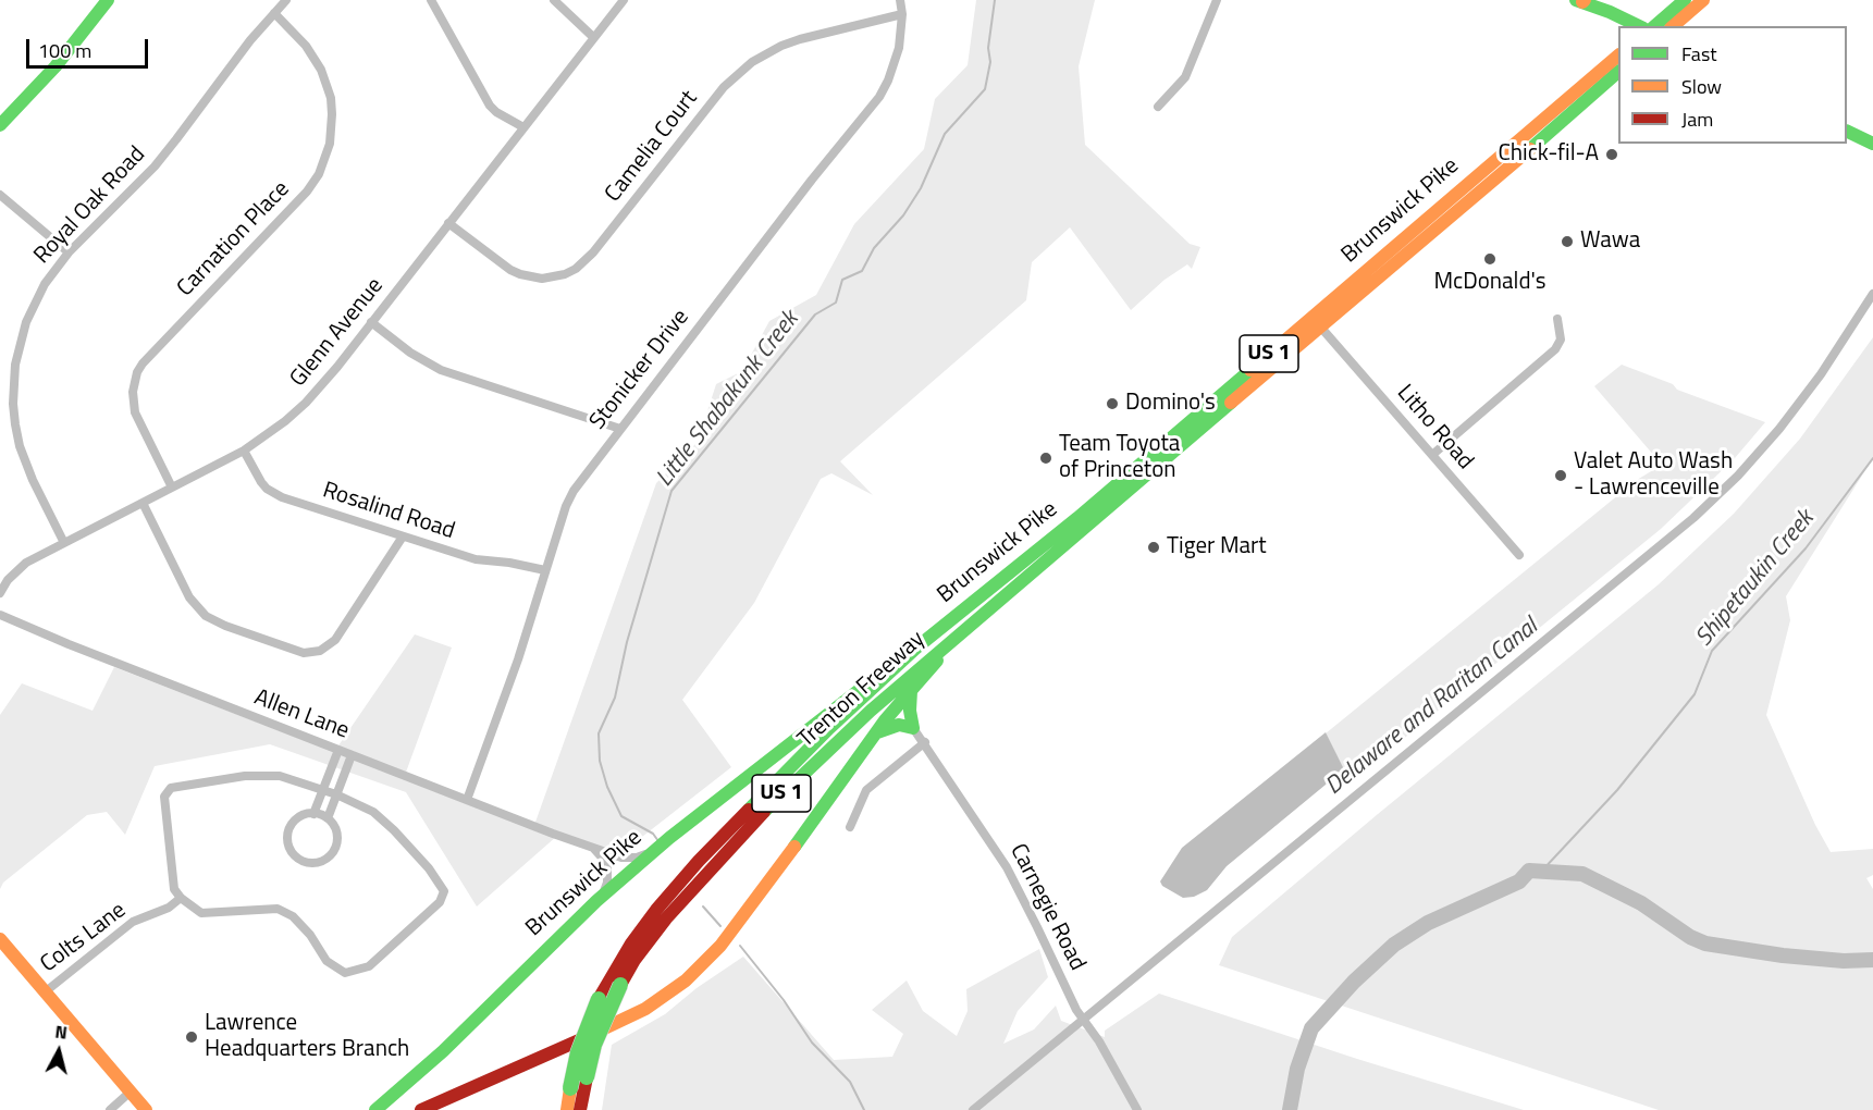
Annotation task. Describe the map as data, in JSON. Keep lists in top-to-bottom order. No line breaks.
{"streets":{"main road":["Brunswick Pike","US 1","Trenton Freeway"],"street":["Camelia Court","Royal Oak Road","Carnation Place","Glenn Avenue","Stonicker Drive","Litho Road","Rosalind Road","Allen Lane","Carnegie Road","Colts Lane"]},"crossings":[["Camelia Court","Glenn Avenue"],["Camelia Court","Stonicker Drive"],["Royal Oak Road","Carnation Place"],["Royal Oak Road","Glenn Avenue"],["Brunswick Pike","Litho Road"],["Brunswick Pike","Trenton Freeway"],["Brunswick Pike","Allen Lane"],["Carnation Place","Glenn Avenue"],["Glenn Avenue","Rosalind Road"],["Stonicker Drive","Rosalind Road"],["Stonicker Drive","Allen Lane"]],"water":["Little Shabakunk Creek","Shipetaukin Creek","Delaware and Raritan Canal"],"places":["Chick-fil-A","Wawa","McDonald's","Domino's","Team Toyota of Princeton","Valet Auto Wash - Lawrenceville","Tiger Mart","Lawrence Headquarters Branch"],"legend":["Fast","Slow","Jam"],"scale_bar":"100 m","north":"top"}
